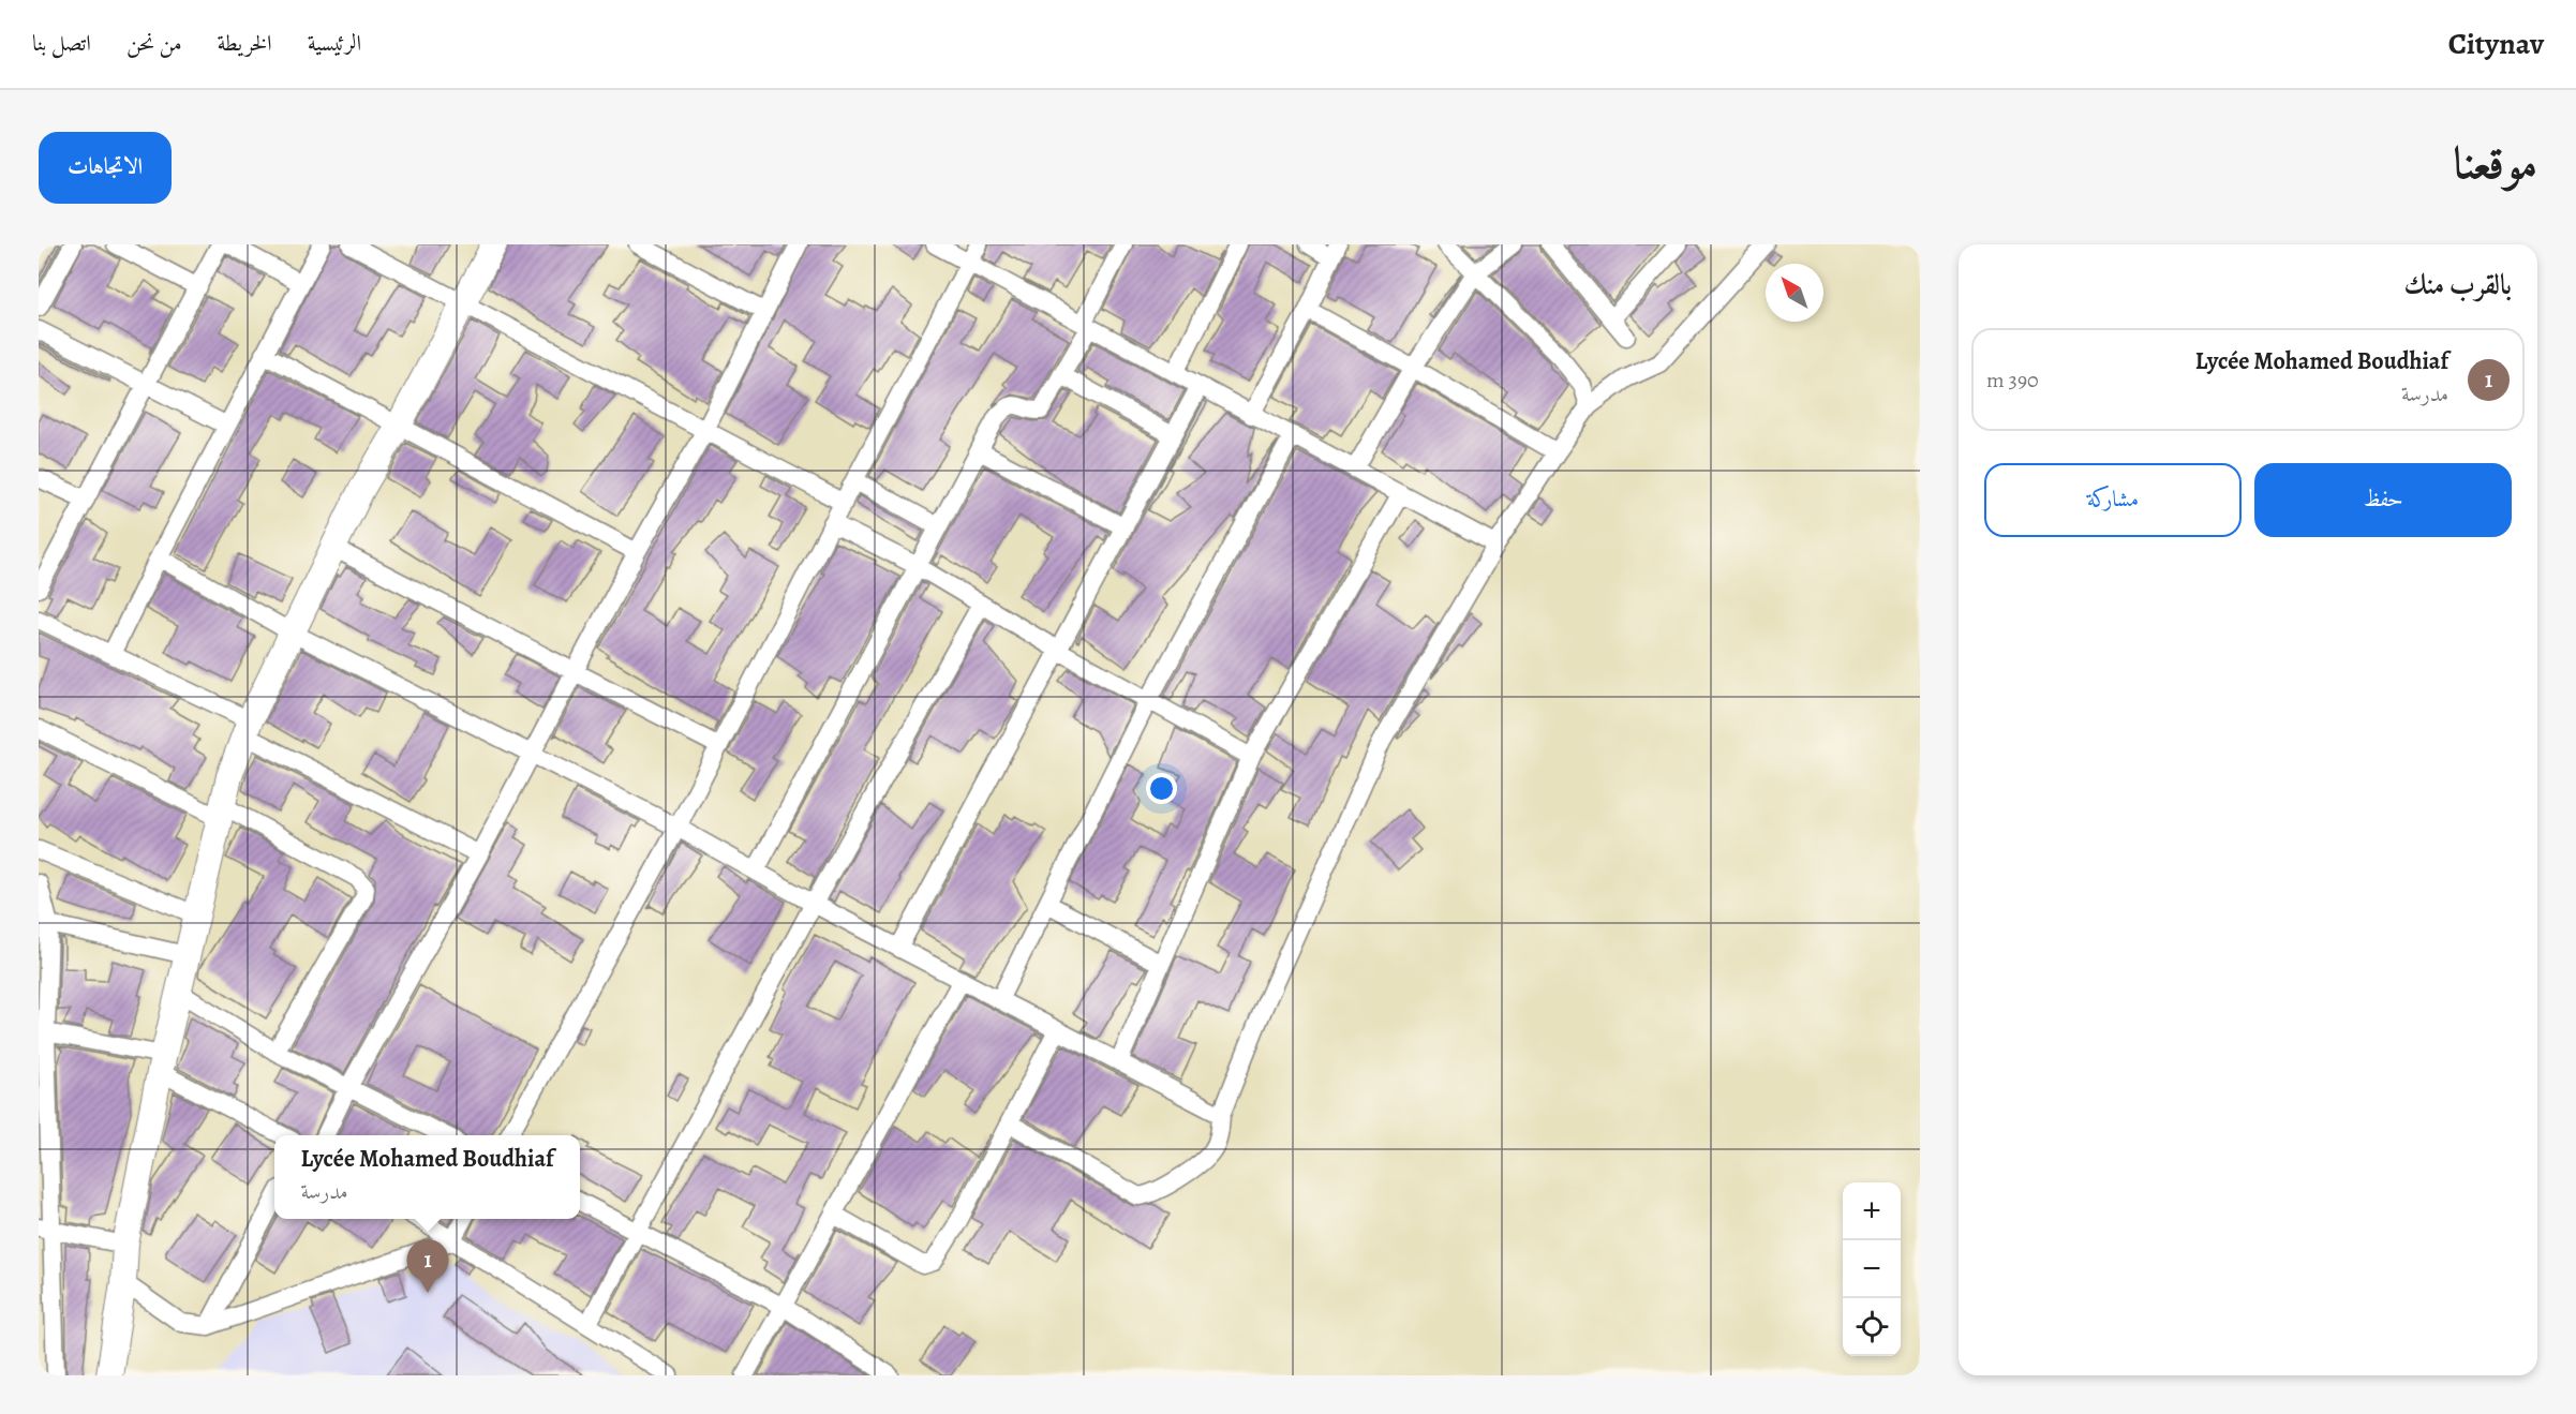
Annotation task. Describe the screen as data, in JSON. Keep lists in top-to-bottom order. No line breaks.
{"north":"top left","page":{"header":"Citynav","nav":["الرئيسية","الخريطة","من نحن","اتصل بنا"],"title":"موقعنا","buttons":["الاتجاهات",["حفظ","مشاركة"]],"heading":"بالقرب منك","list":[{"mark":"1","name":"Lycée Mohamed Boudhiaf","note":"مدرسة","value":"390 m"}],"popup":["Lycée Mohamed Boudhiaf","مدرسة"],"map_buttons":["+","−"],"pins":"1"}}
